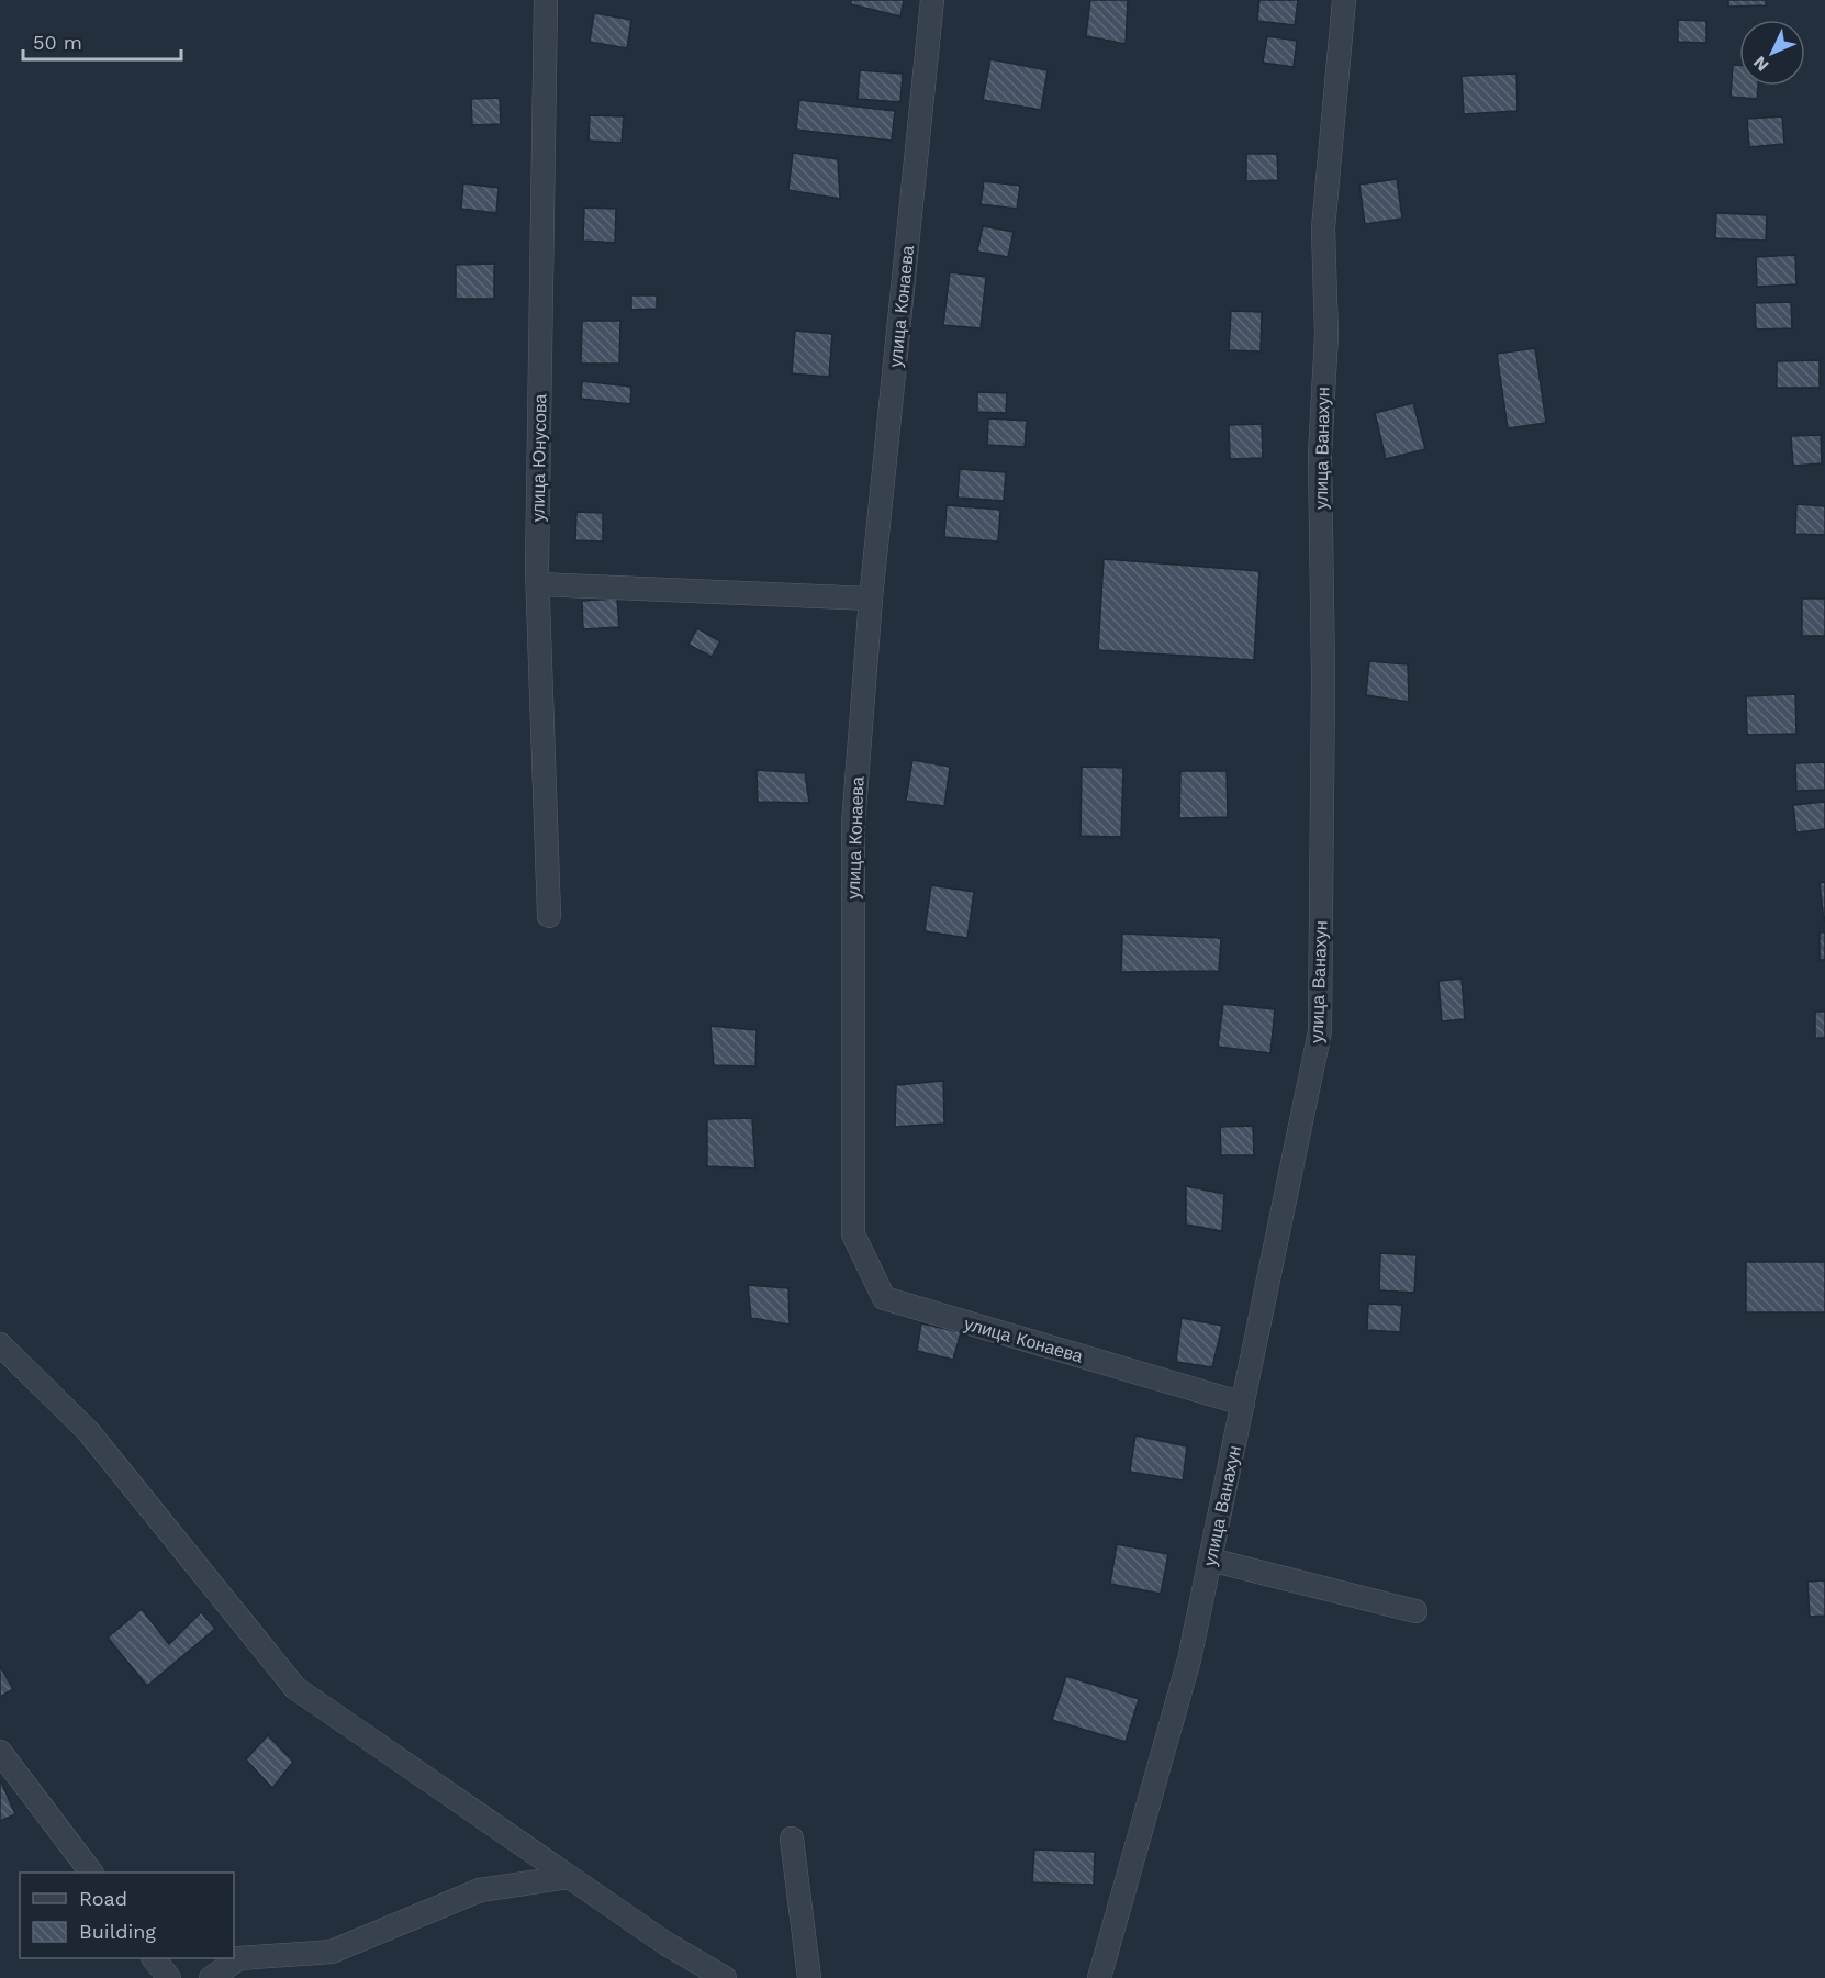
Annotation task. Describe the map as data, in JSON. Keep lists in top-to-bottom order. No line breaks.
{"streets":{"street":["улица Конаева","улица Ванахун","улица Юнусова"]},"crossings":[["улица Конаева","улица Ванахун"]],"legend":["Road","Building"],"scale_bar":"50 m","north":"bottom left"}
